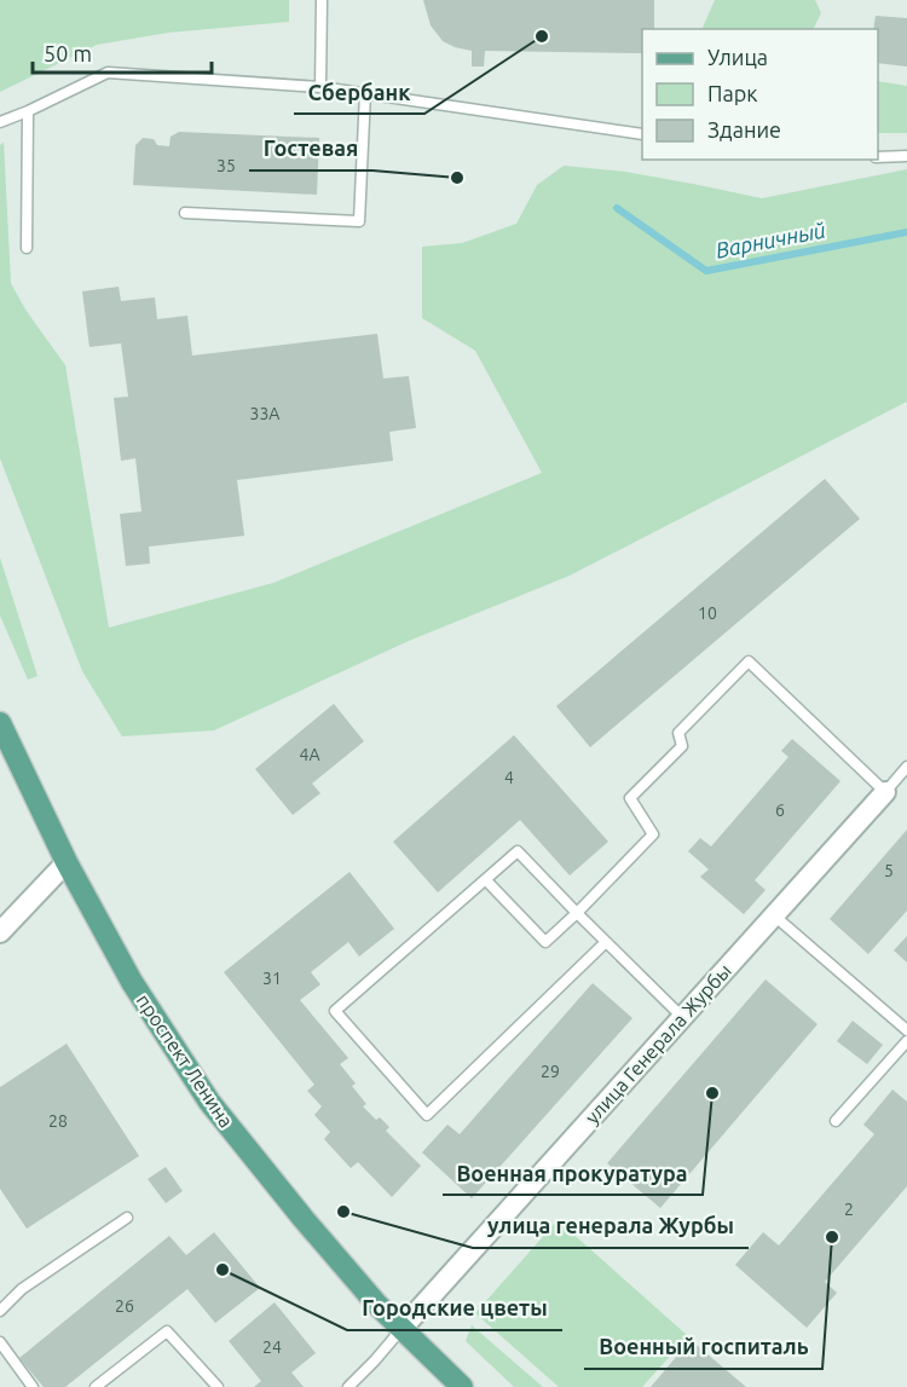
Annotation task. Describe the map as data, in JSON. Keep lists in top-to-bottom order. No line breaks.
{"streets":{"main road":["проспект Ленина"],"street":["улица Генерала Журбы"]},"crossings":[["улица Генерала Журбы","проспект Ленина"]],"water":["Варничный"],"places":["Сбербанк","Гостевая","Военная прокуратура","улица генерала Журбы","Военный госпиталь","Городские цветы"],"house_numbers":["35","33А","10","4А","4","6","5","31","29","28","2","26","24"],"legend":["Улица","Парк","Здание"],"scale_bar":"50 m"}
